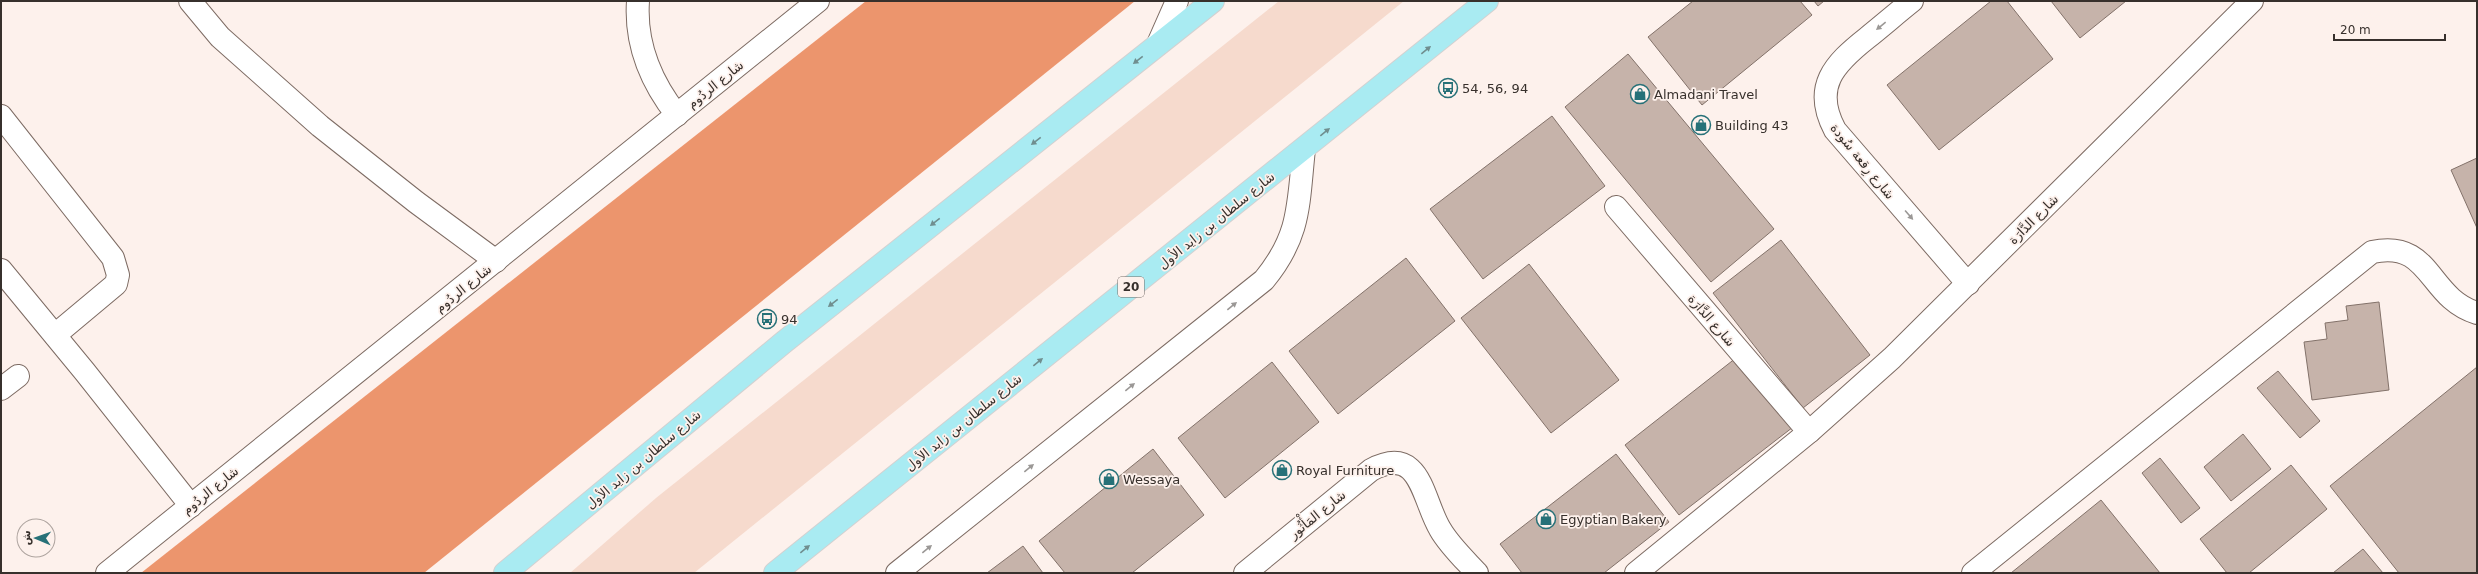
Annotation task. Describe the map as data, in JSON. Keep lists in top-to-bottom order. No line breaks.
{"streets":{"main road":["شارع سلطان بن زايد الأول","20"],"street":["شارع الردُوم","شارع رِقعة سُودة","شارع الدَّارَة","شارع المَأْثُور"]},"crossings":[["شارع رِقعة سُودة","شارع الدَّارَة"]],"places":{"bus stop":["54, 56, 94","94"],"shop":["Almadani Travel","Building 43","Royal Furniture","Wessaya","Egyptian Bakery"]},"scale_bar":"20 m","north":"left"}
